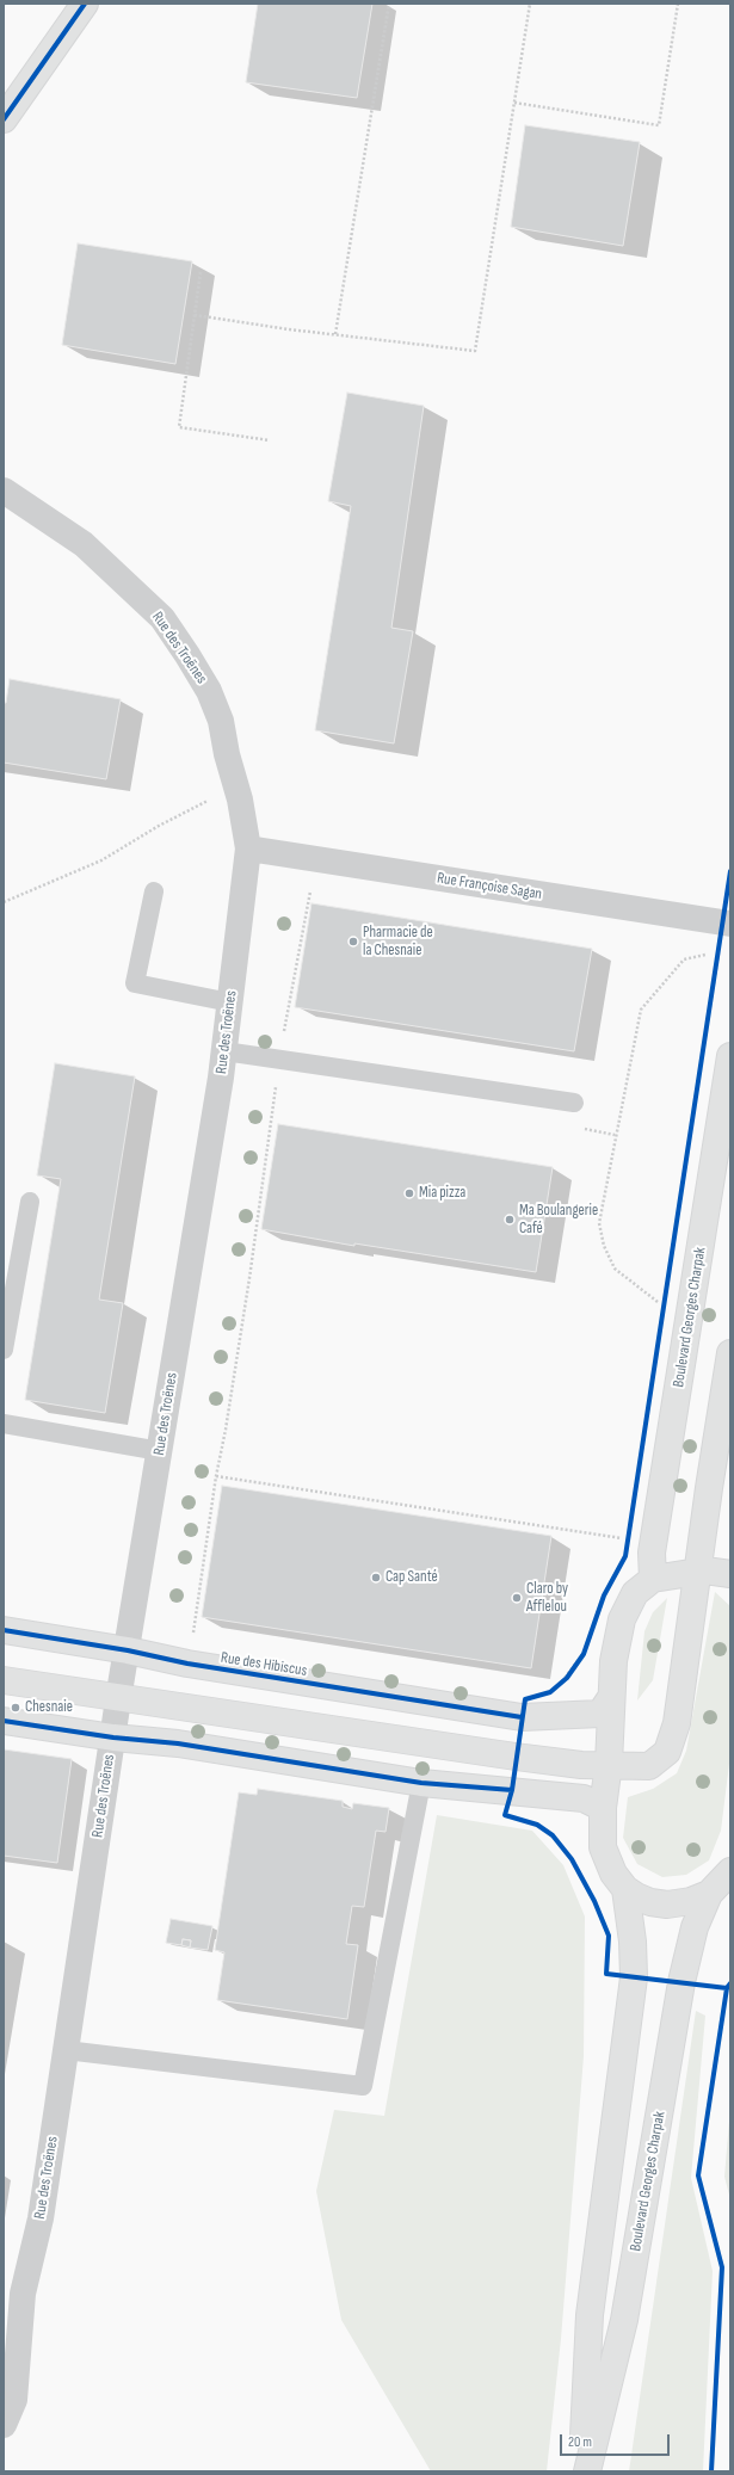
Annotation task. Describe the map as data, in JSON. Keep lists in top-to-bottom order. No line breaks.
{"streets":{"street":["Rue des Troënes","Rue Françoise Sagan","Boulevard Georges Charpak","Rue des Hibiscus"]},"crossings":[["Rue des Troënes","Rue Françoise Sagan"],["Rue des Troënes","Rue des Hibiscus"]],"places":["Pharmacie de la Chesnaie","Mia pizza","Ma Boulangerie Café","Cap Santé","Claro by Afflelou","Chesnaie"],"scale_bar":"20 m"}
